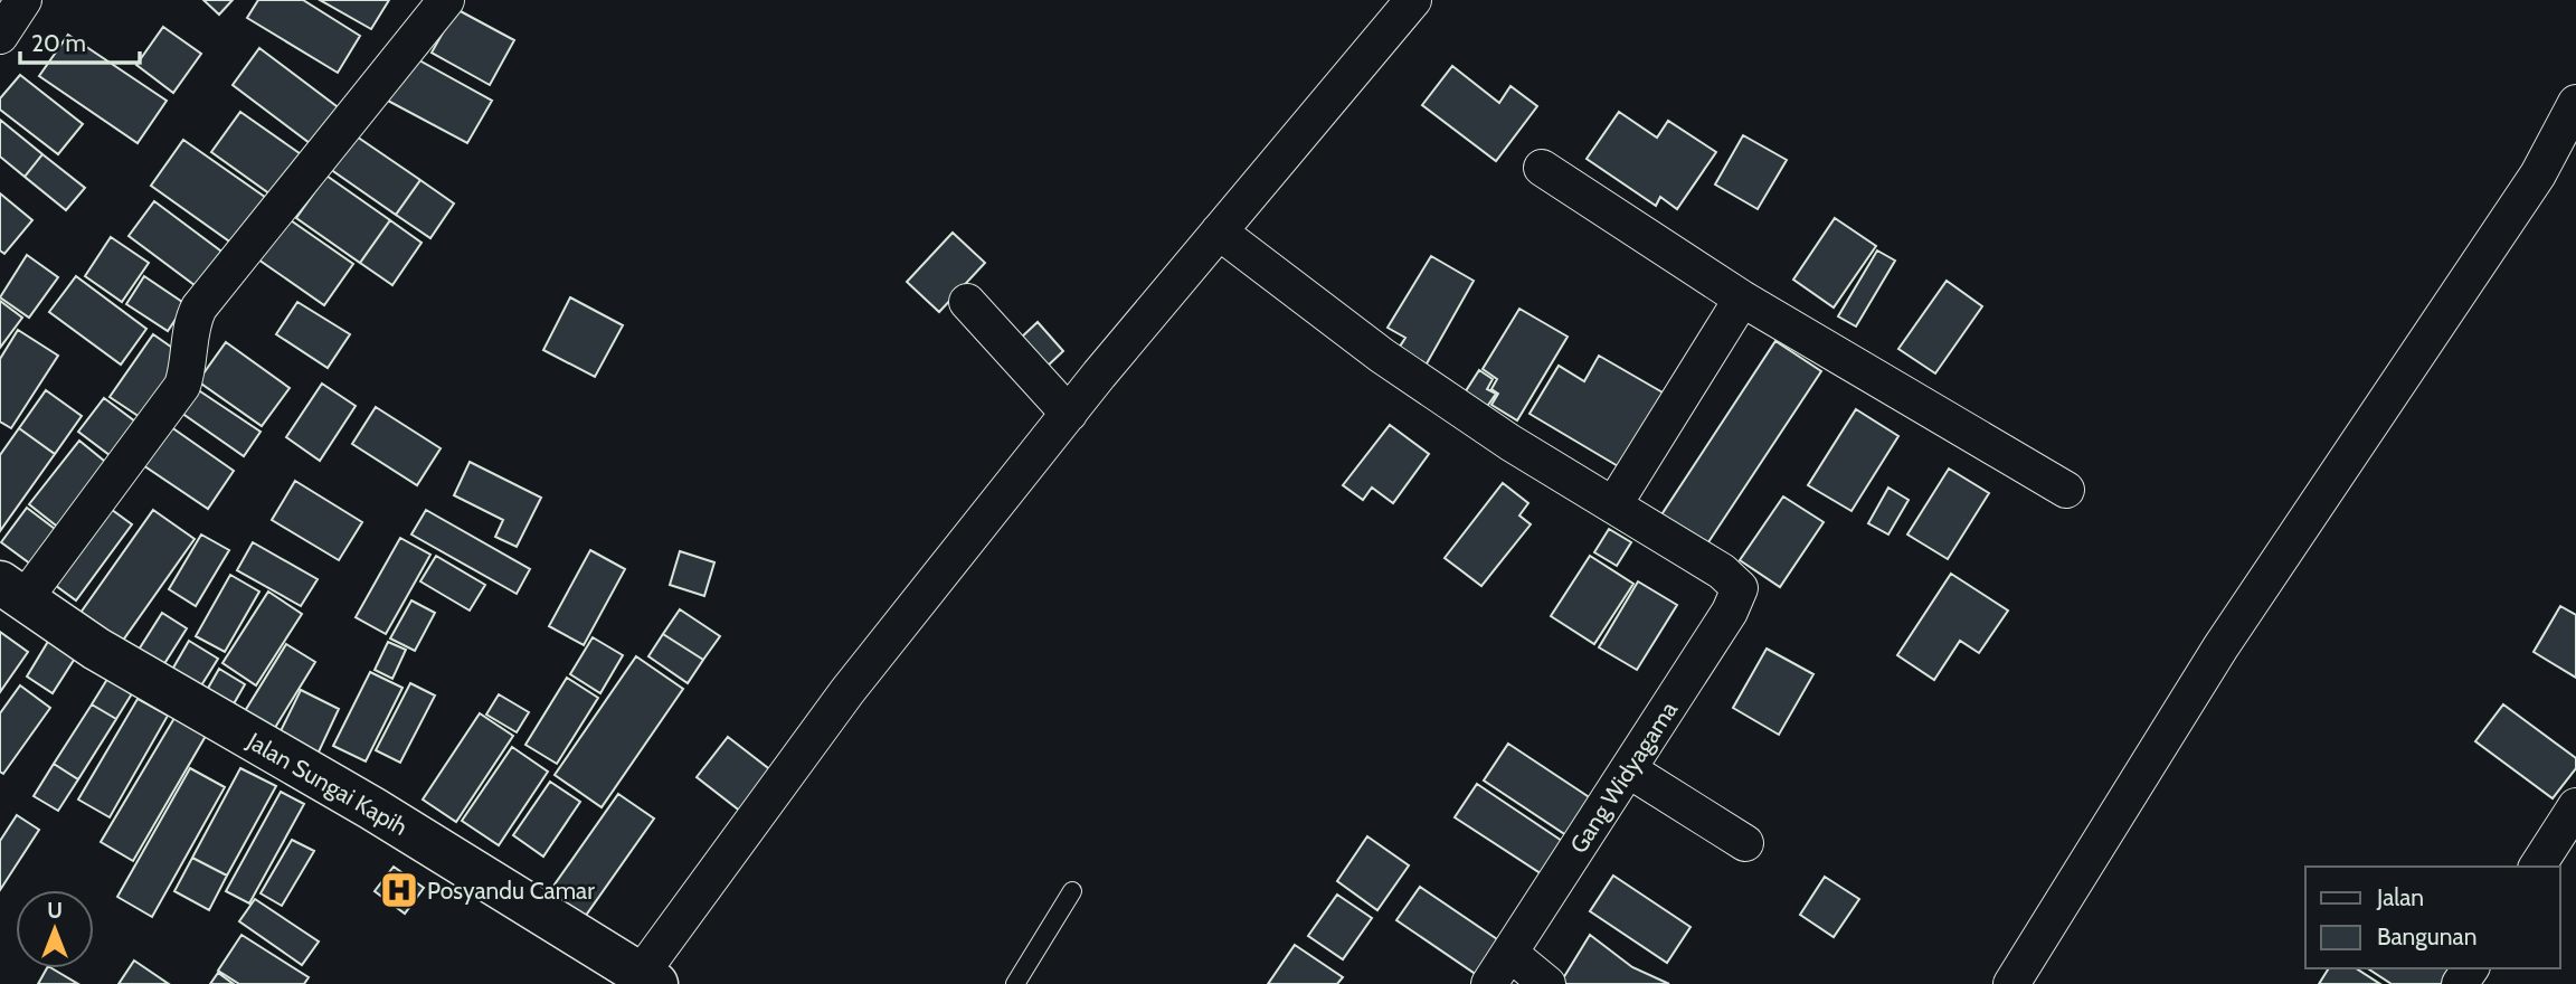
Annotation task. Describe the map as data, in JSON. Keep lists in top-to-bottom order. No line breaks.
{"streets":{"street":["Gang Widyagama","Jalan Sungai Kapih"]},"places":{"hospital":["Posyandu Camar"]},"legend":["Jalan","Bangunan"],"scale_bar":"20 m","north":"top"}
